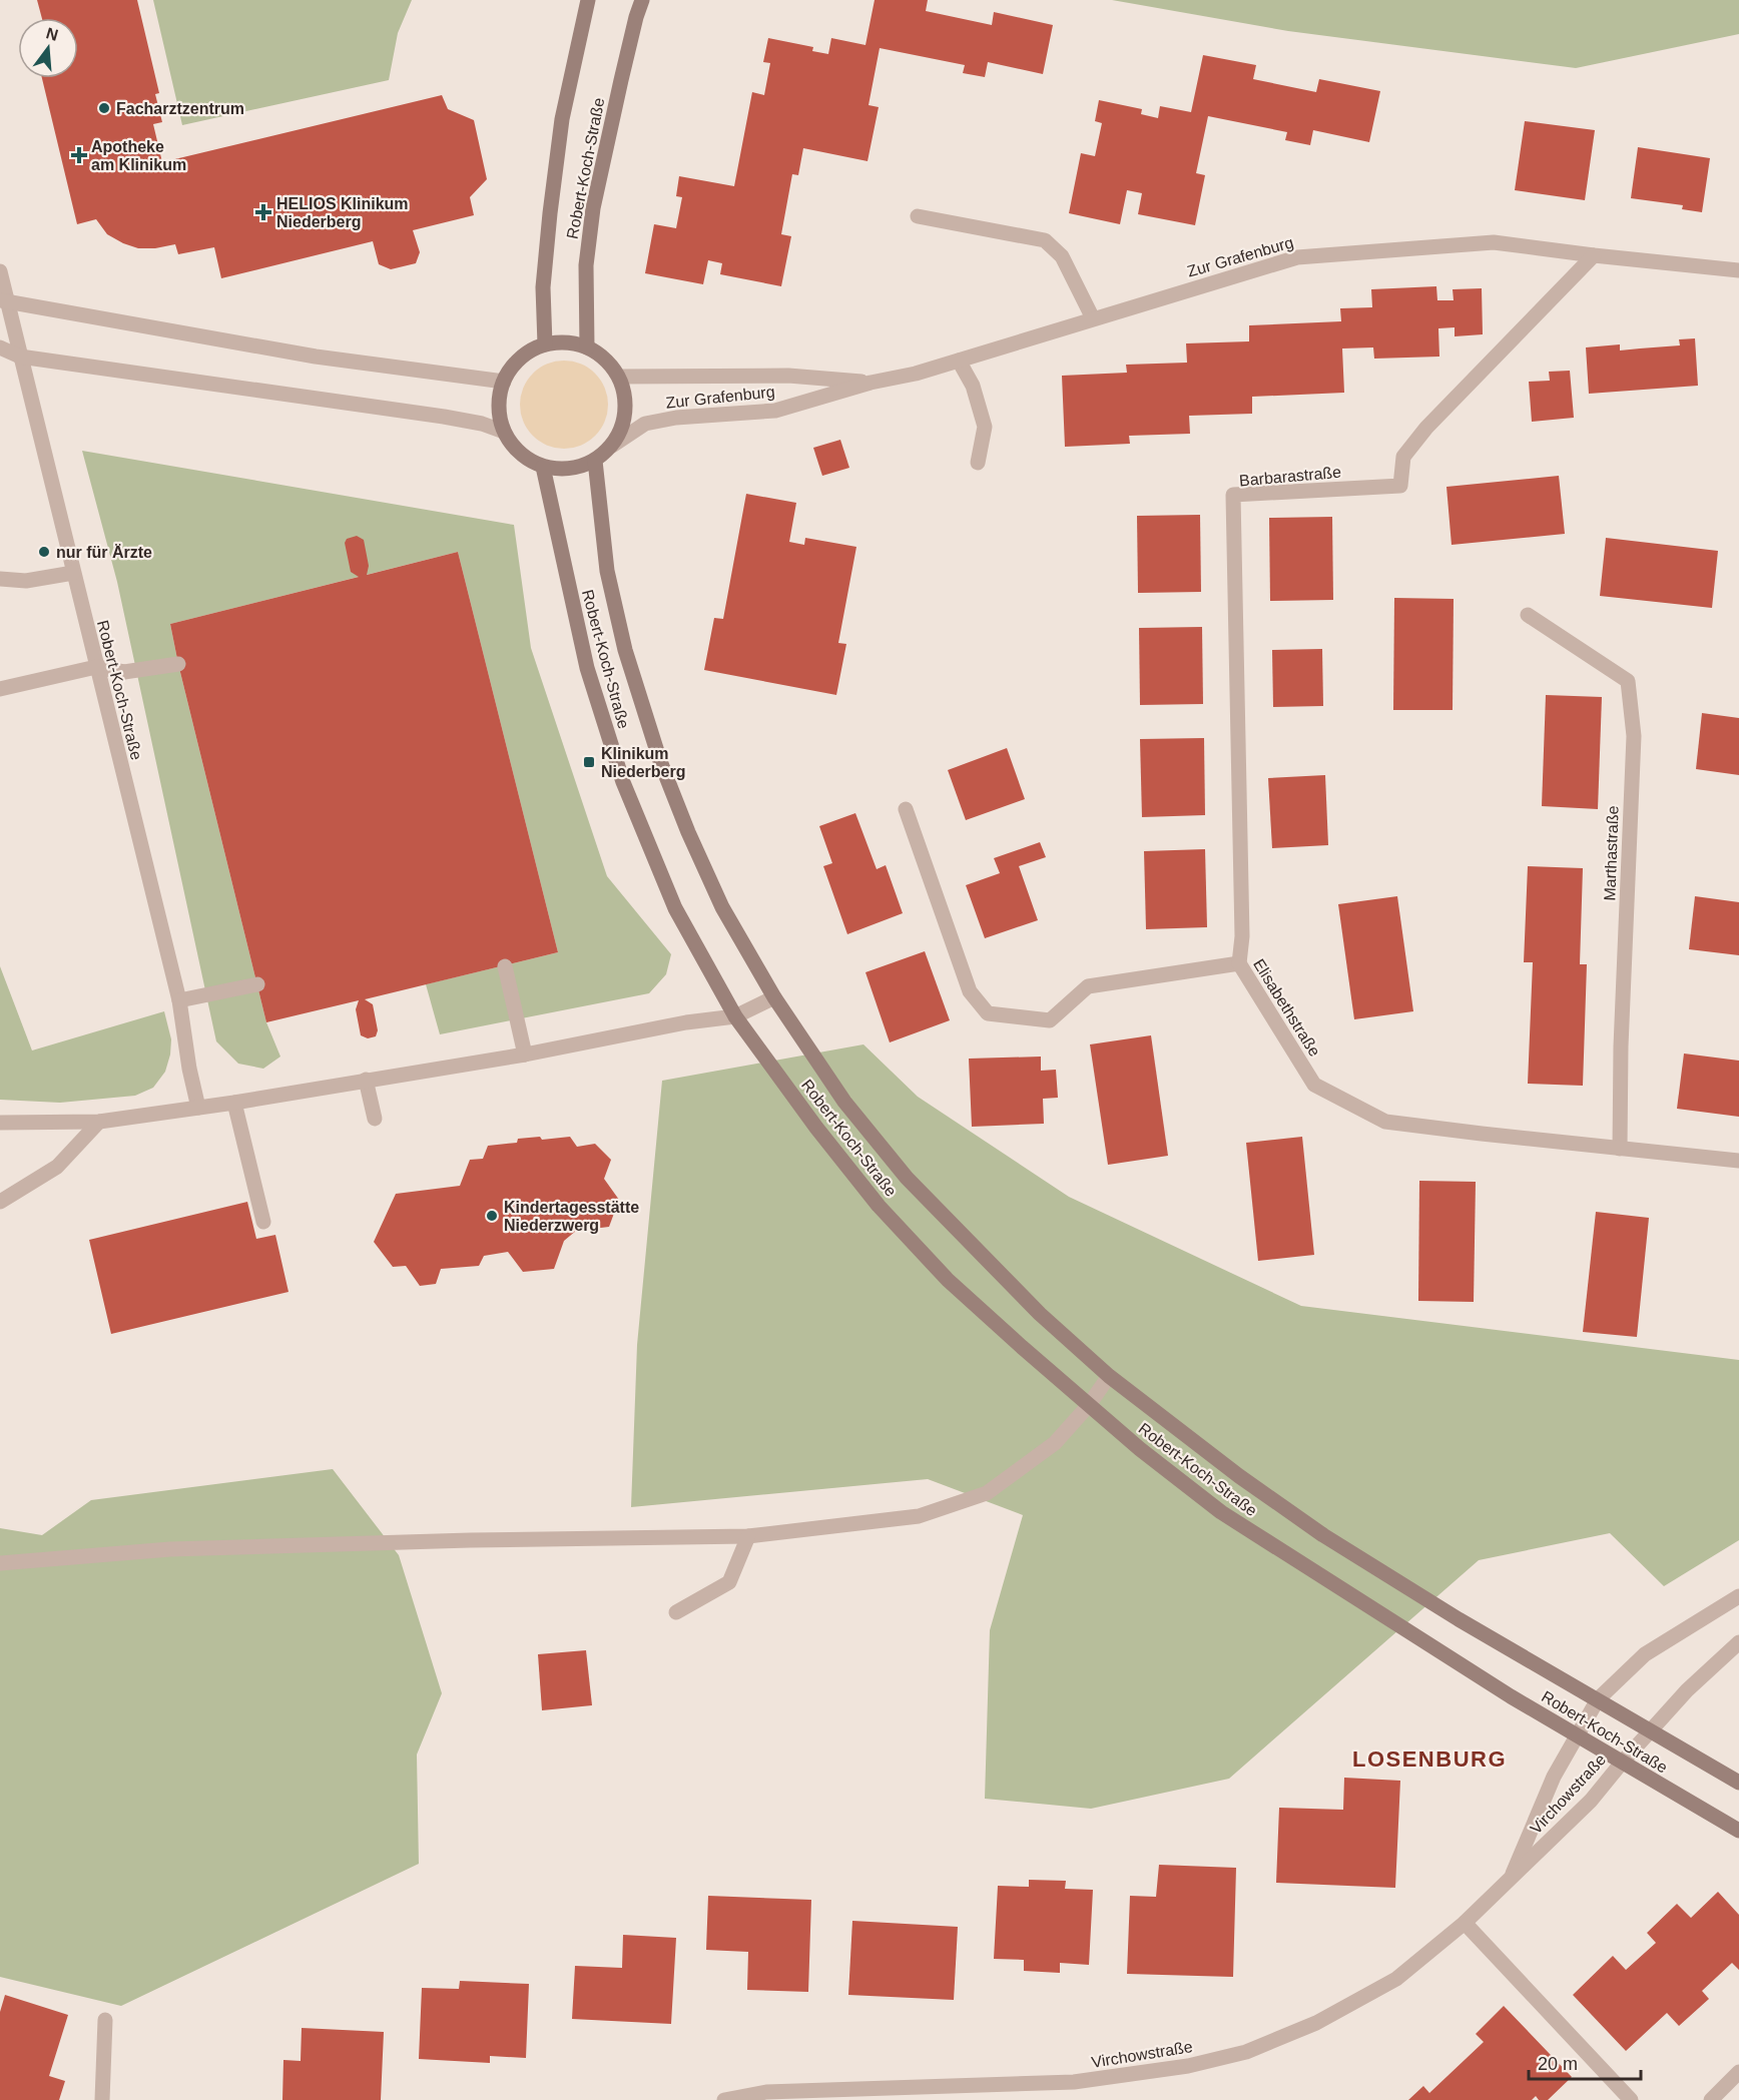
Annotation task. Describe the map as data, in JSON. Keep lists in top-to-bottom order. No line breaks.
{"streets":{"street":["Robert-Koch-Straße","Zur Grafenburg","Barbarastraße","Marthastraße","Elisabethstraße","Virchowstraße"]},"crossings":[["Robert-Koch-Straße","Zur Grafenburg"],["Robert-Koch-Straße","Virchowstraße"],["Zur Grafenburg","Barbarastraße"],["Barbarastraße","Elisabethstraße"],["Marthastraße","Elisabethstraße"]],"districts":["LOSENBURG"],"places":{"other":["Facharztzentrum","nur für Ärzte","Kindertagesstätte Niederzwerg"],"health":["Apotheke am Klinikum","HELIOS Klinikum Niederberg"],"transit":["Klinikum Niederberg"]},"scale_bar":"20 m","north":"top"}
